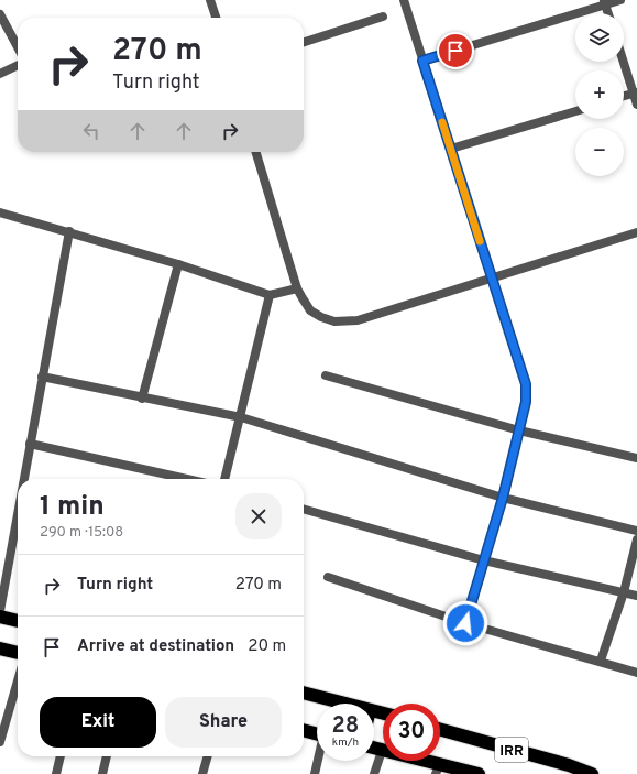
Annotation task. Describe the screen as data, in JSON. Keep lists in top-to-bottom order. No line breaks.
{"streets":{"highway":["IRR"]},"page":{"map_buttons":["+","−"],"turn":["270 m","Turn right"],"heading":["1 min","290 m · 15:08"],"list":[{"name":"Turn right","value":"270 m"},{"name":"Arrive at destination","value":"20 m"}],"buttons":["Exit","Share"],"speed":"28 km/h","limit":"30"}}
